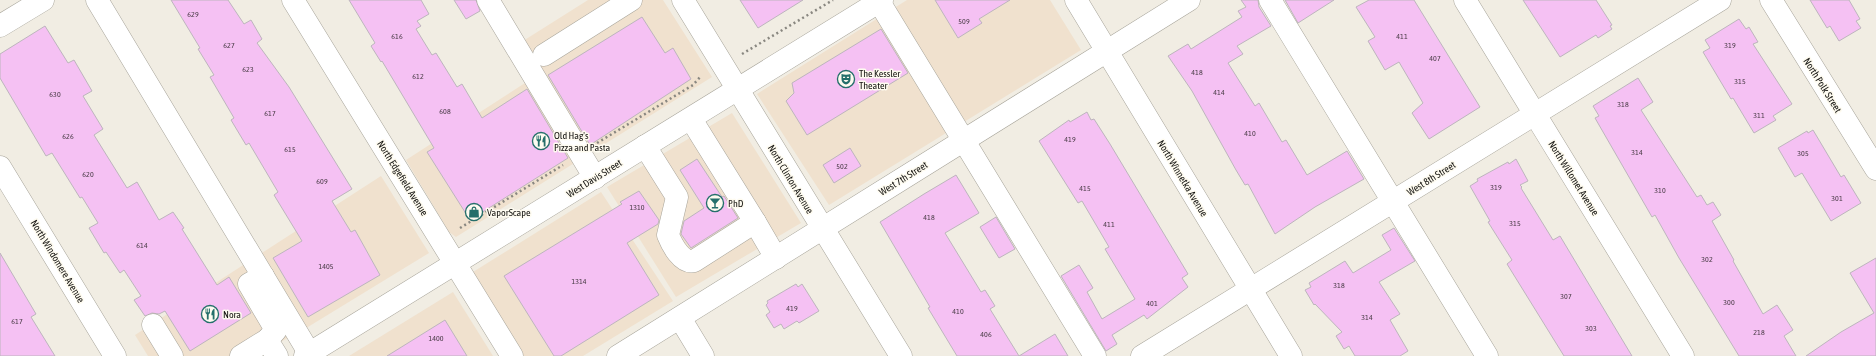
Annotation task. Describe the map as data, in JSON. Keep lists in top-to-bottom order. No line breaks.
{"streets":{"street":["North Polk Street","North Edgefield Avenue","West Davis Street","West 7th Street","North Winnetka Avenue","West 8th Street","North Willomet Avenue","North Clinton Avenue","North Windomere Avenue"]},"crossings":[["North Edgefield Avenue","West Davis Street"],["West Davis Street","North Clinton Avenue"],["West 7th Street","North Winnetka Avenue"],["West 7th Street","North Clinton Avenue"],["North Winnetka Avenue","West 8th Street"],["West 8th Street","North Willomet Avenue"]],"places":{"theatre":["The Kessler Theater"],"restaurant":["Old Hag's Pizza and Pasta","Nora"],"bar":["PhD"],"shop":["VaporScape"]},"house_numbers":["629","509","616","411","627","319","407","623","418","612","315","414","630","318","608","617","311","410","626","419","615","314","305","502","620","609","319","415","310","301","1310","418","315","411","614","302","1405","1314","318","307","300","401","419","410","314","617","303","218","406","1400"]}
